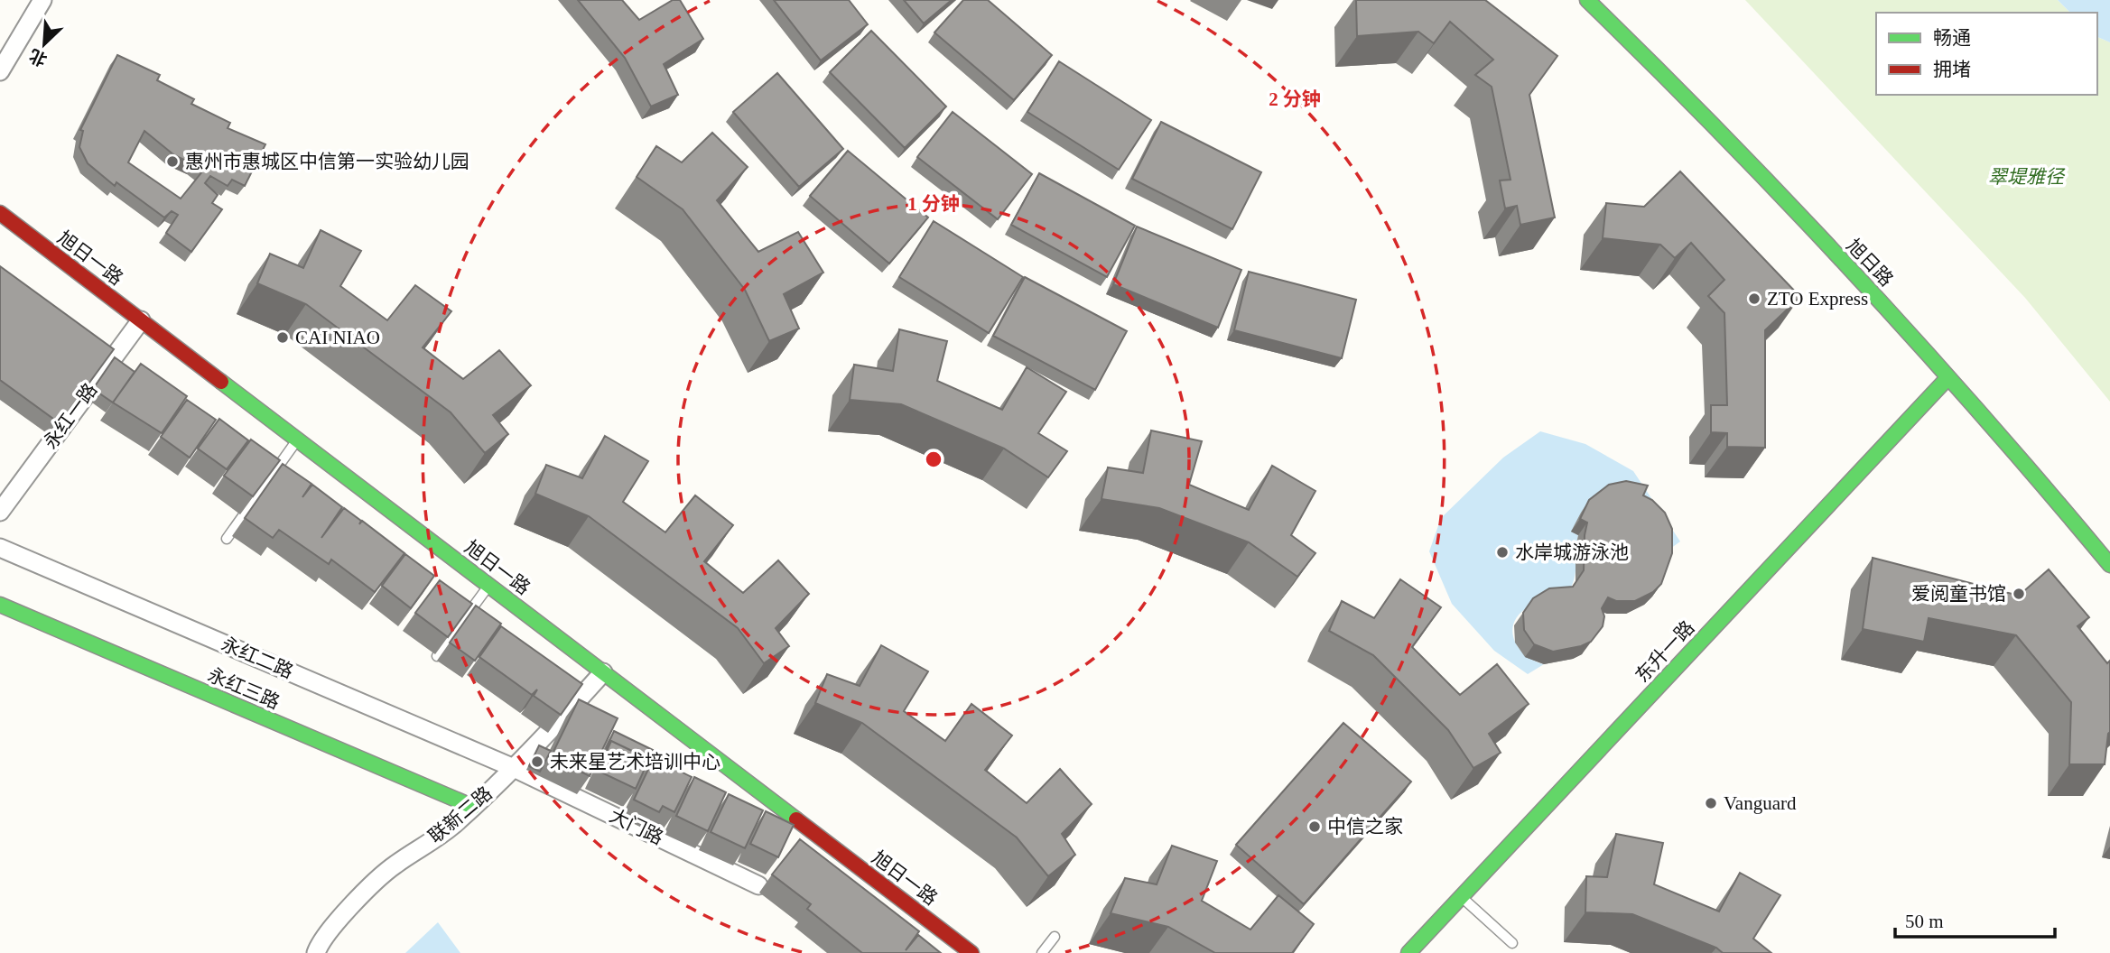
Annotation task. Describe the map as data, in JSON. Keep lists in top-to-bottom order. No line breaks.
{"streets":{"street":["旭日一路","旭日路","永红一路","东升一路","永红二路","永红三路","联新二路","大门路"]},"crossings":[["旭日一路","永红一路"],["旭日一路","联新二路"],["旭日路","东升一路"],["永红二路","联新二路"],["永红二路","大门路"],["永红三路","联新二路"],["联新二路","大门路"]],"parks":["翠堤雅径"],"places":["惠州市惠城区中信第一实验幼儿园","ZTO Express","CAI NIAO","水岸城游泳池","爱阅童书馆","未来星艺术培训中心","Vanguard","中信之家"],"legend":["畅通","拥堵"],"scale_bar":"50 m","north":"bottom left","rings":["2 分钟","1 分钟"]}
